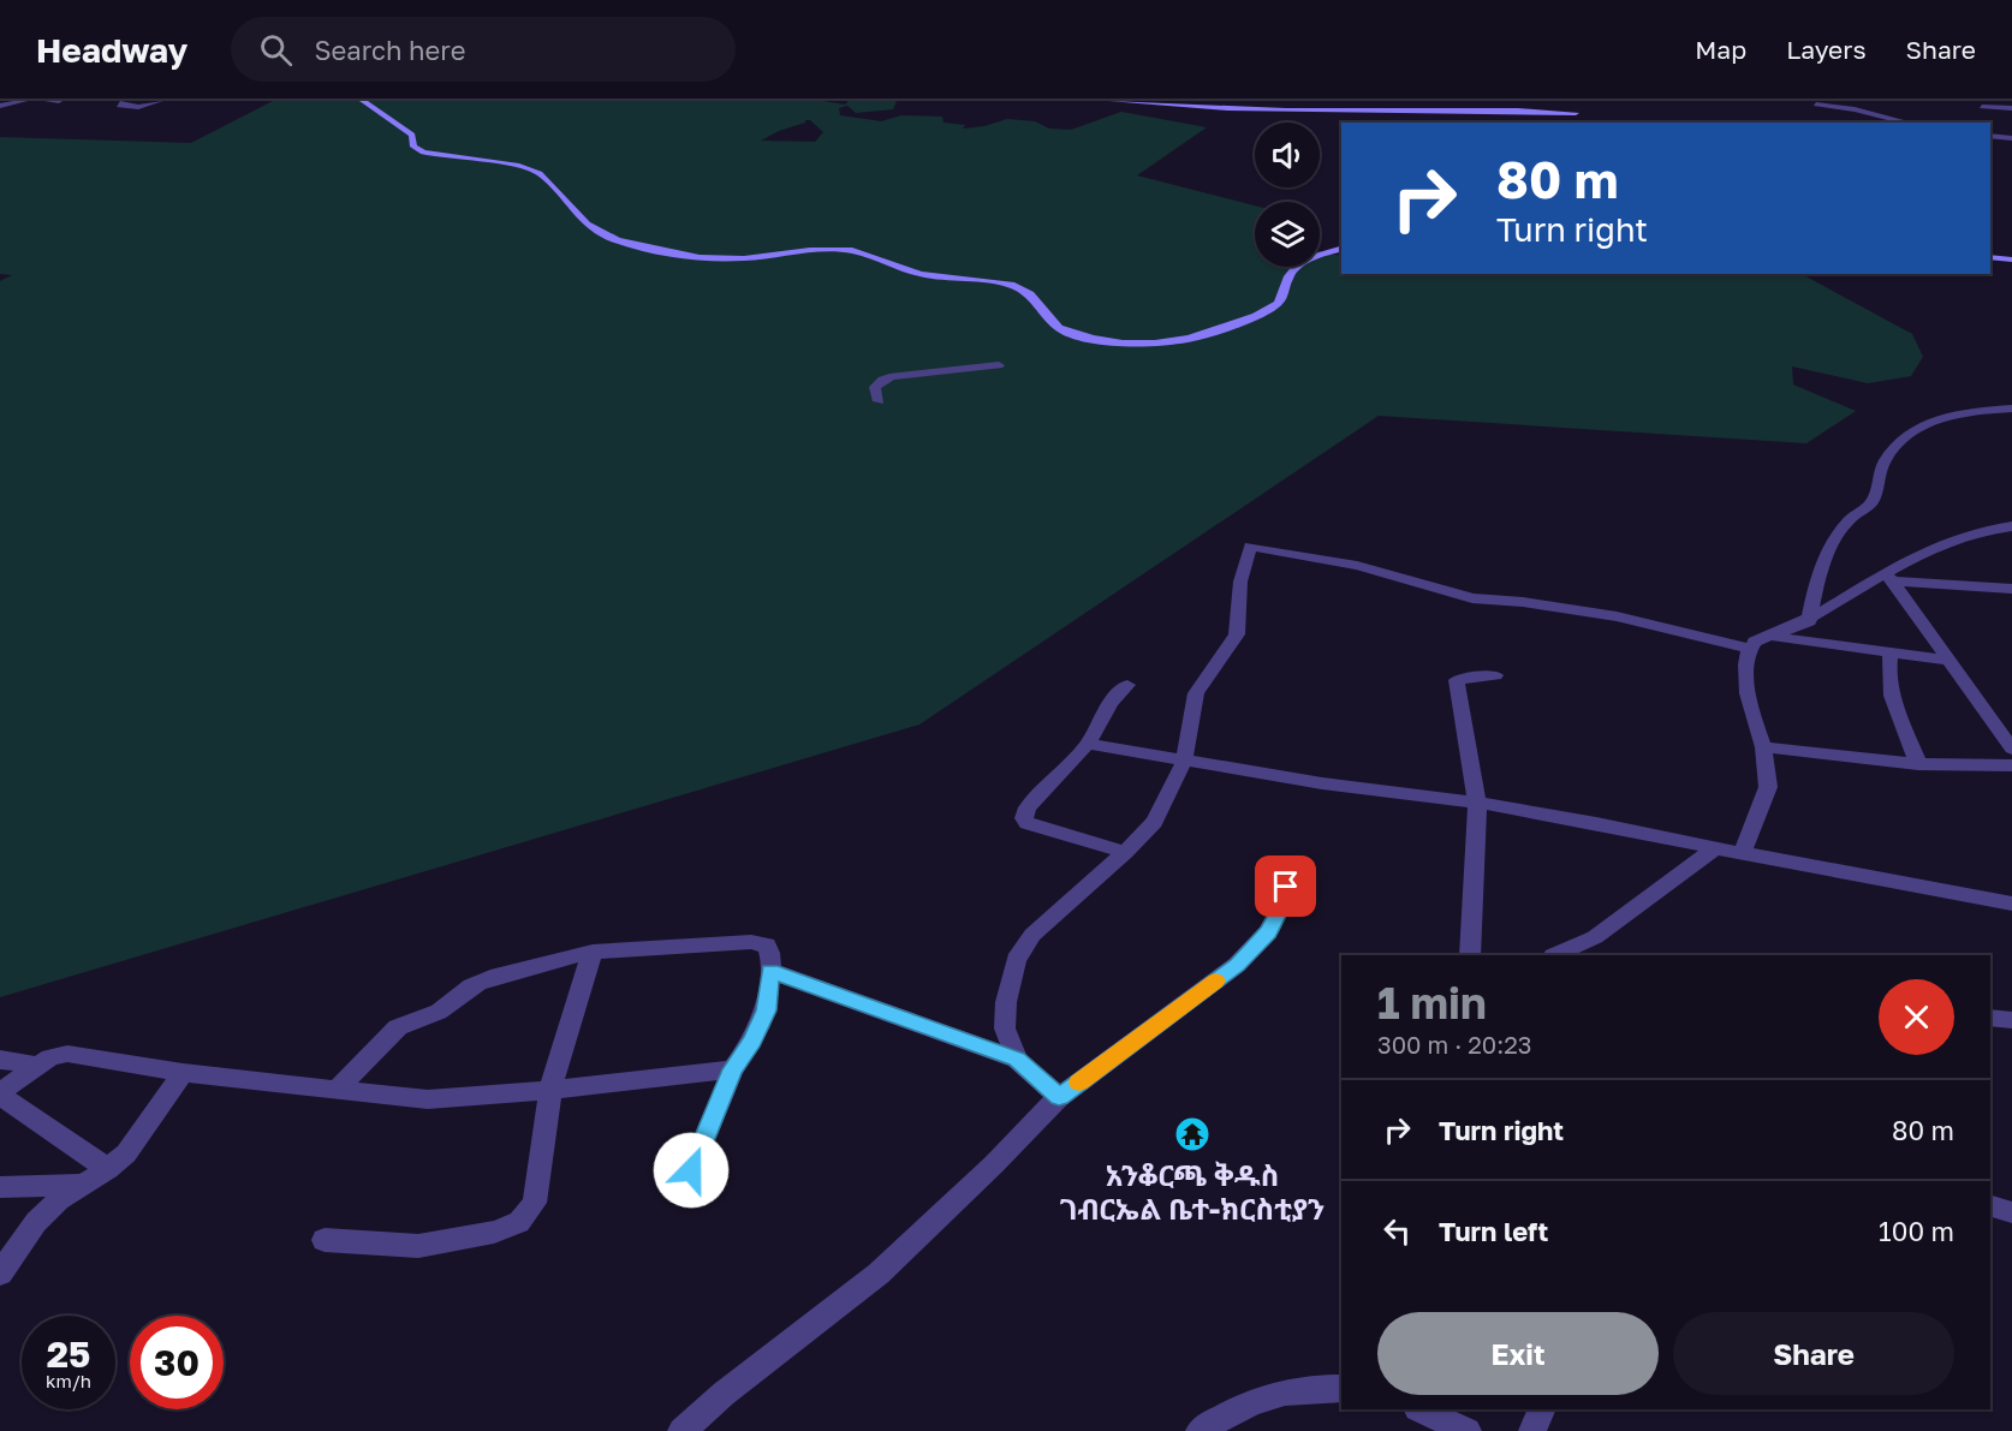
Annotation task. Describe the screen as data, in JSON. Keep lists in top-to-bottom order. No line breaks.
{"places":{"temple":["አንቆርጫ ቅዱስ ገብርኤል ቤተ-ክርስቲያን"]},"page":{"header":"Headway","search":"Search here","nav":["Map","Layers","Share"],"turn":["80 m","Turn right"],"heading":["1 min","300 m · 20:23"],"list":[{"name":"Turn right","value":"80 m"},{"name":"Turn left","value":"100 m"}],"buttons":["Exit","Share"],"speed":"25 km/h","limit":"30"}}
